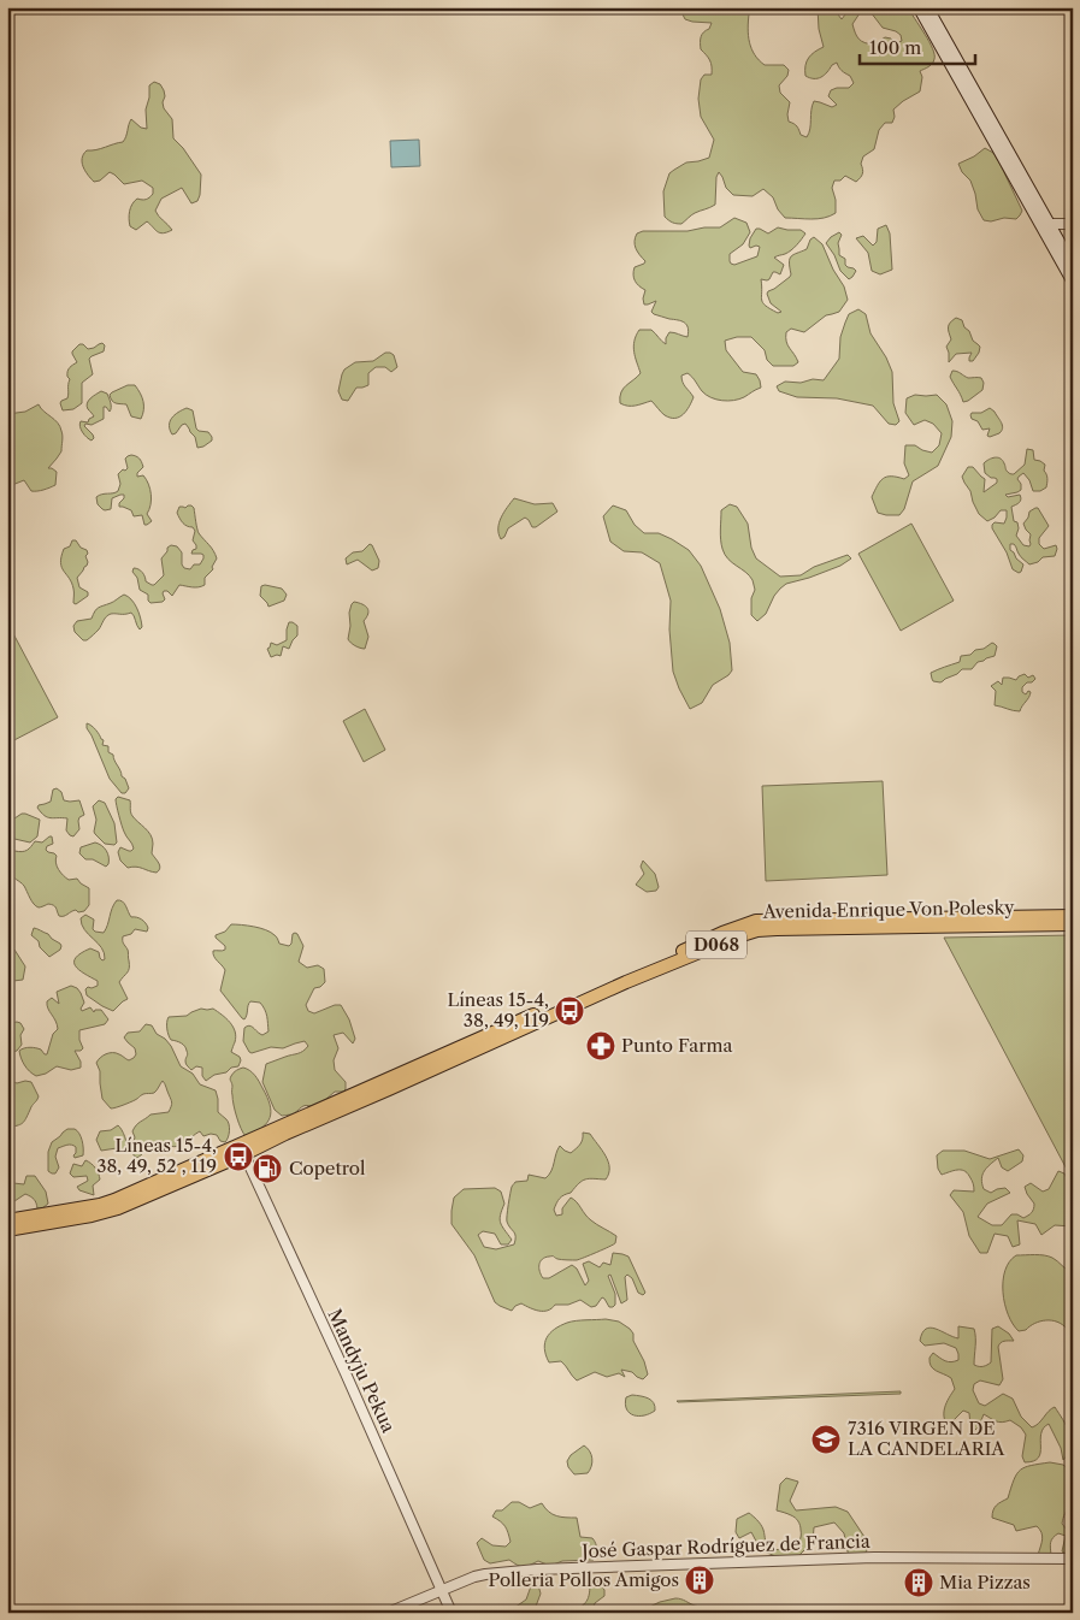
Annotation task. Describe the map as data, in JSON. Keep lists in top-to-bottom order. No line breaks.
{"streets":{"main road":["Avenida Enrique Von Polesky","D068"],"street":["Mandyju Pekua","José Gaspar Rodríguez de Francia"]},"crossings":[["Avenida Enrique Von Polesky","Mandyju Pekua"],["Mandyju Pekua","José Gaspar Rodríguez de Francia"]],"places":{"bus stop":["Líneas 15-4, 38, 49, 119","Líneas 15-4, 38, 49, 52 , 119"],"pharmacy":["Punto Farma"],"fuel station":["Copetrol"],"school or university":["7316 VIRGEN DE LA CANDELARIA"],"building":["Polleria Pollos Amigos","Mia Pizzas"]},"scale_bar":"100 m"}
